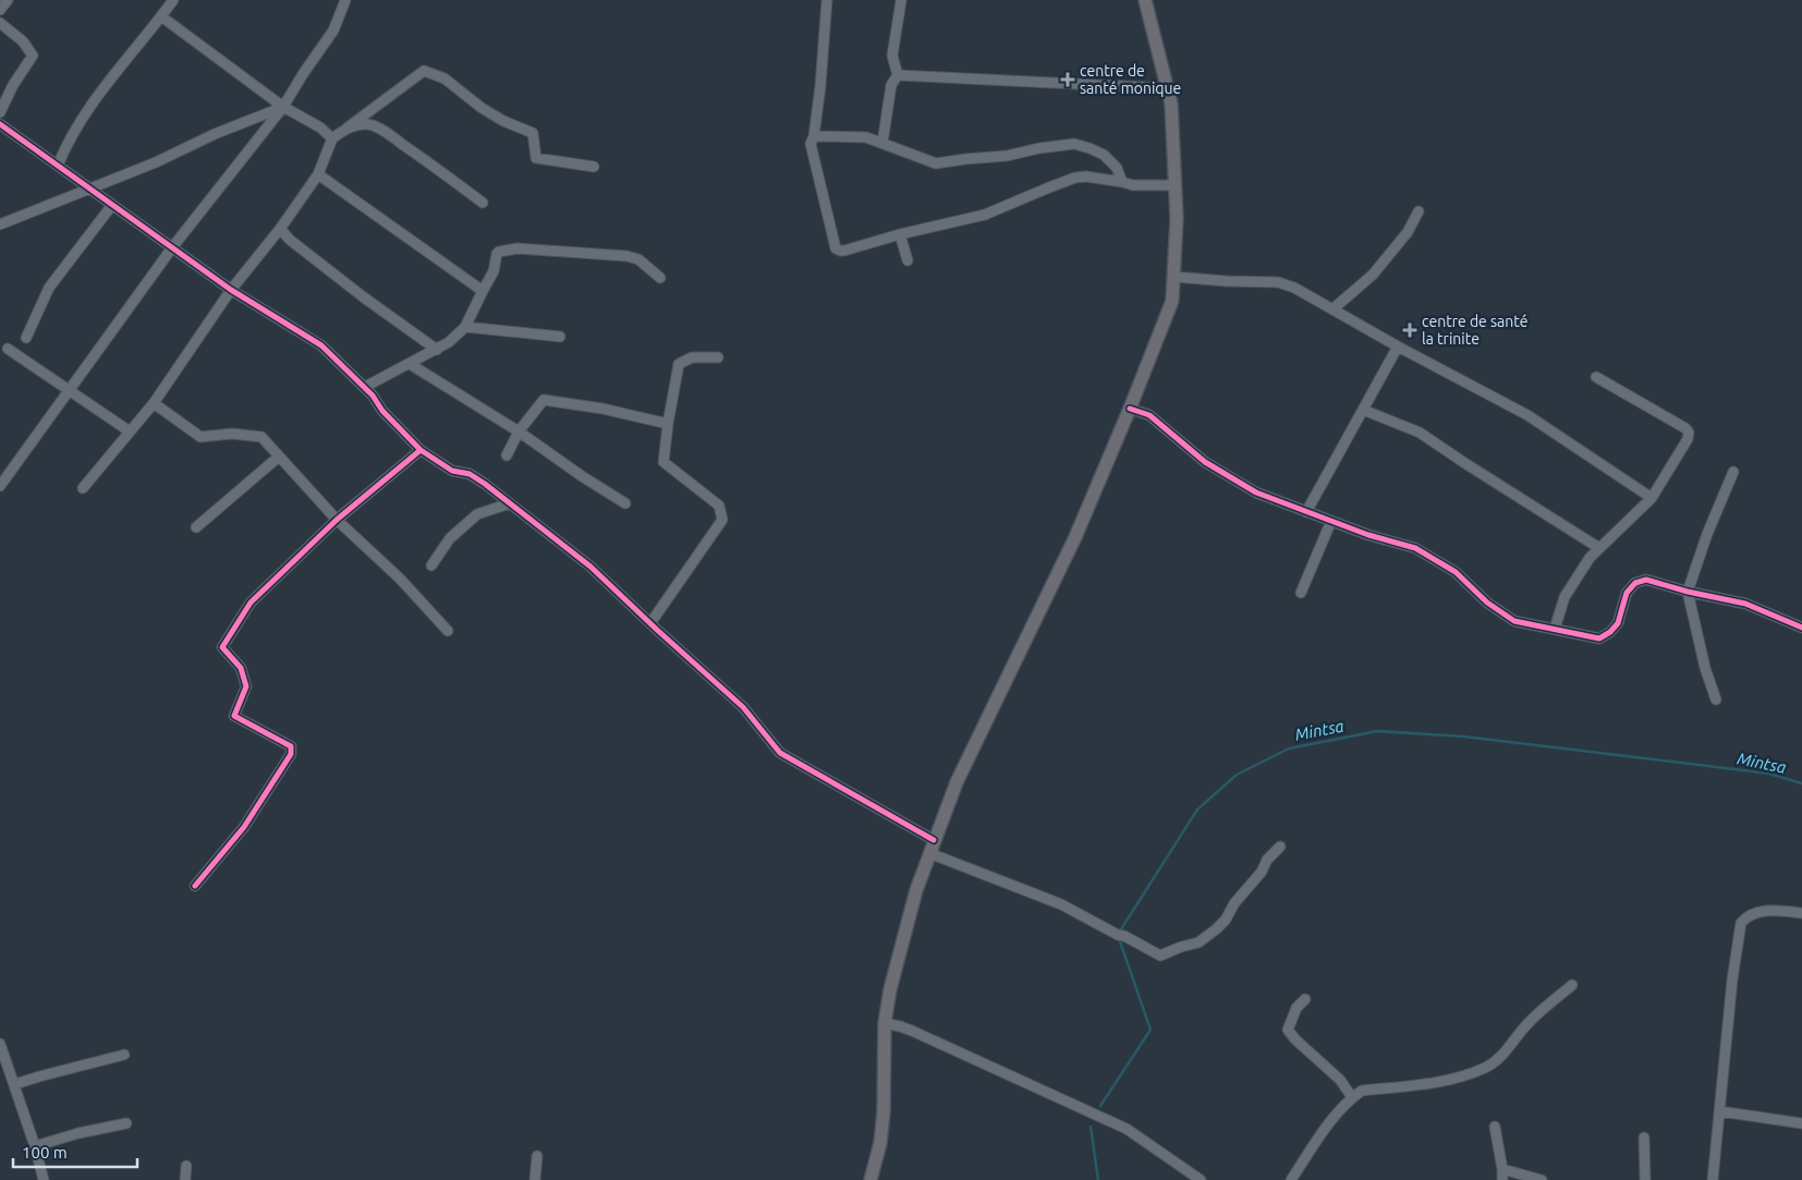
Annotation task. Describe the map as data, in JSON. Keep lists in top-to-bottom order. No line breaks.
{"water":["Mintsa"],"places":{"health":["centre de santé monique","centre de santé la trinite"]},"scale_bar":"100 m"}
